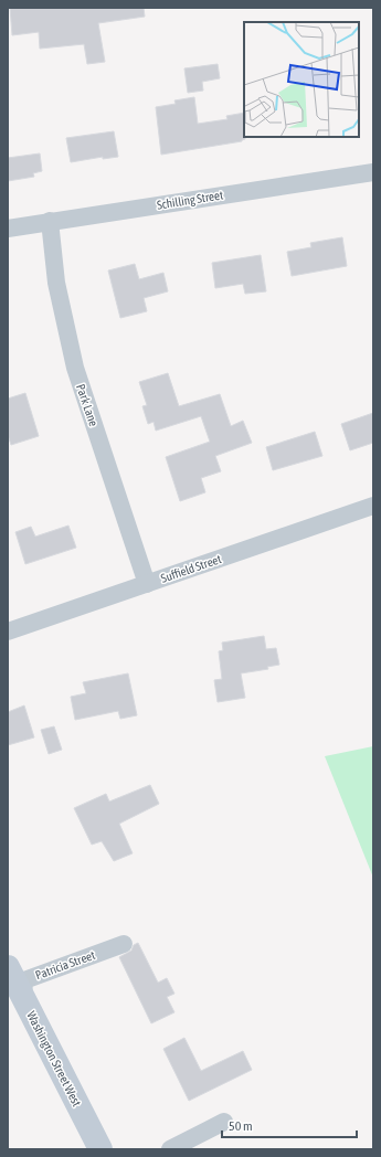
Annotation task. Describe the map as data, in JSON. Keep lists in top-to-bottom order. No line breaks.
{"streets":{"street":["Schilling Street","Park Lane","Suffield Street","Patricia Street","Washington Street West"]},"crossings":[["Schilling Street","Park Lane"],["Park Lane","Suffield Street"],["Patricia Street","Washington Street West"]],"scale_bar":"50 m"}
